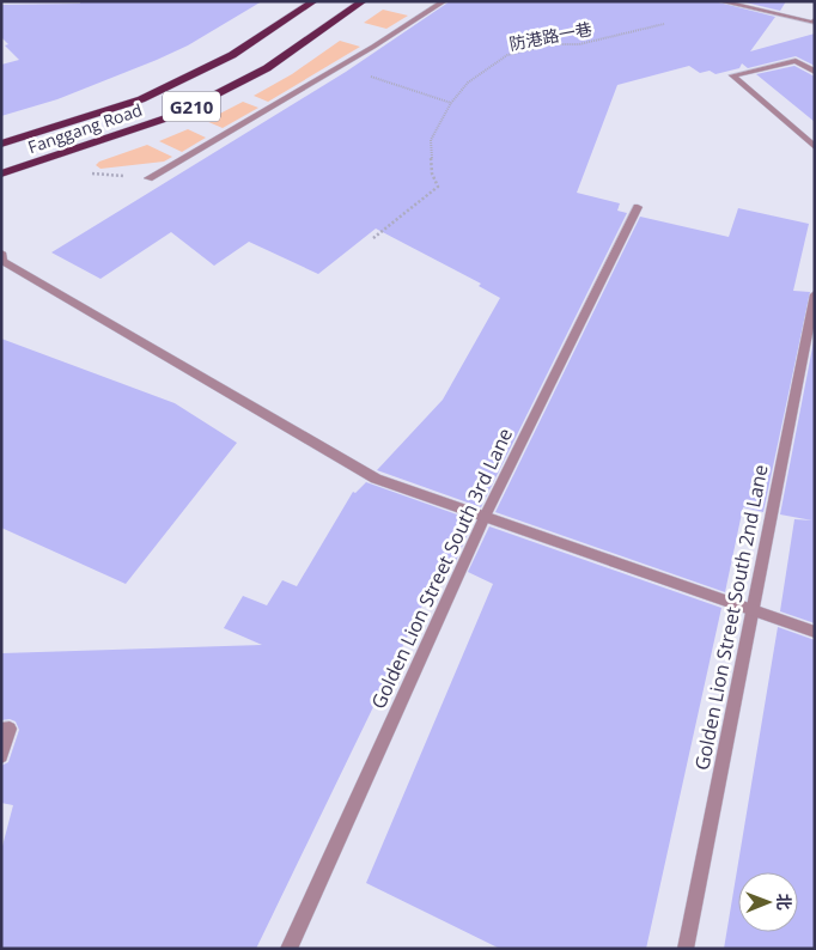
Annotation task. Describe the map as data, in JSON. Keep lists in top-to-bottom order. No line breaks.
{"streets":{"highway":["G210","Fanggang Road"],"street":["Golden Lion Street South 3rd Lane","Golden Lion Street South 2nd Lane"],"path":["防港路一巷"]},"north":"right"}
